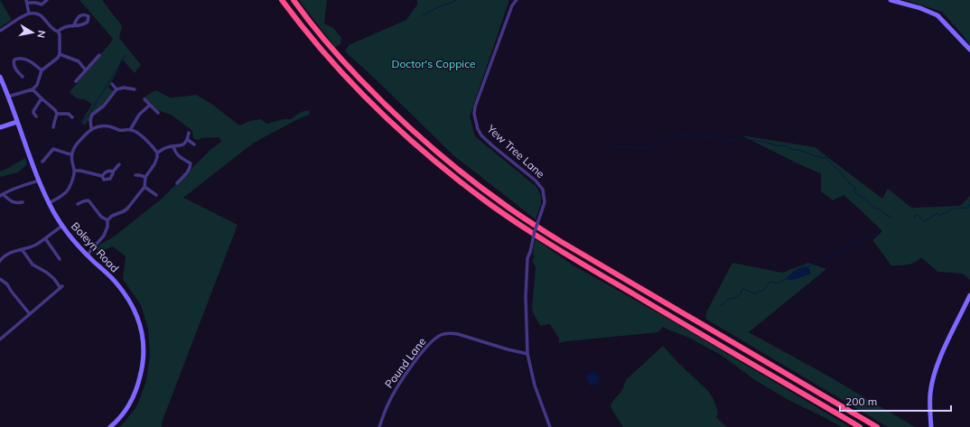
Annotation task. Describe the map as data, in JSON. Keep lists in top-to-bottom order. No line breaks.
{"streets":{"street":["Yew Tree Lane","Boleyn Road","Pound Lane"]},"crossings":[["Yew Tree Lane","Pound Lane"]],"parks":["Doctor's Coppice"],"scale_bar":"200 m","north":"right"}
